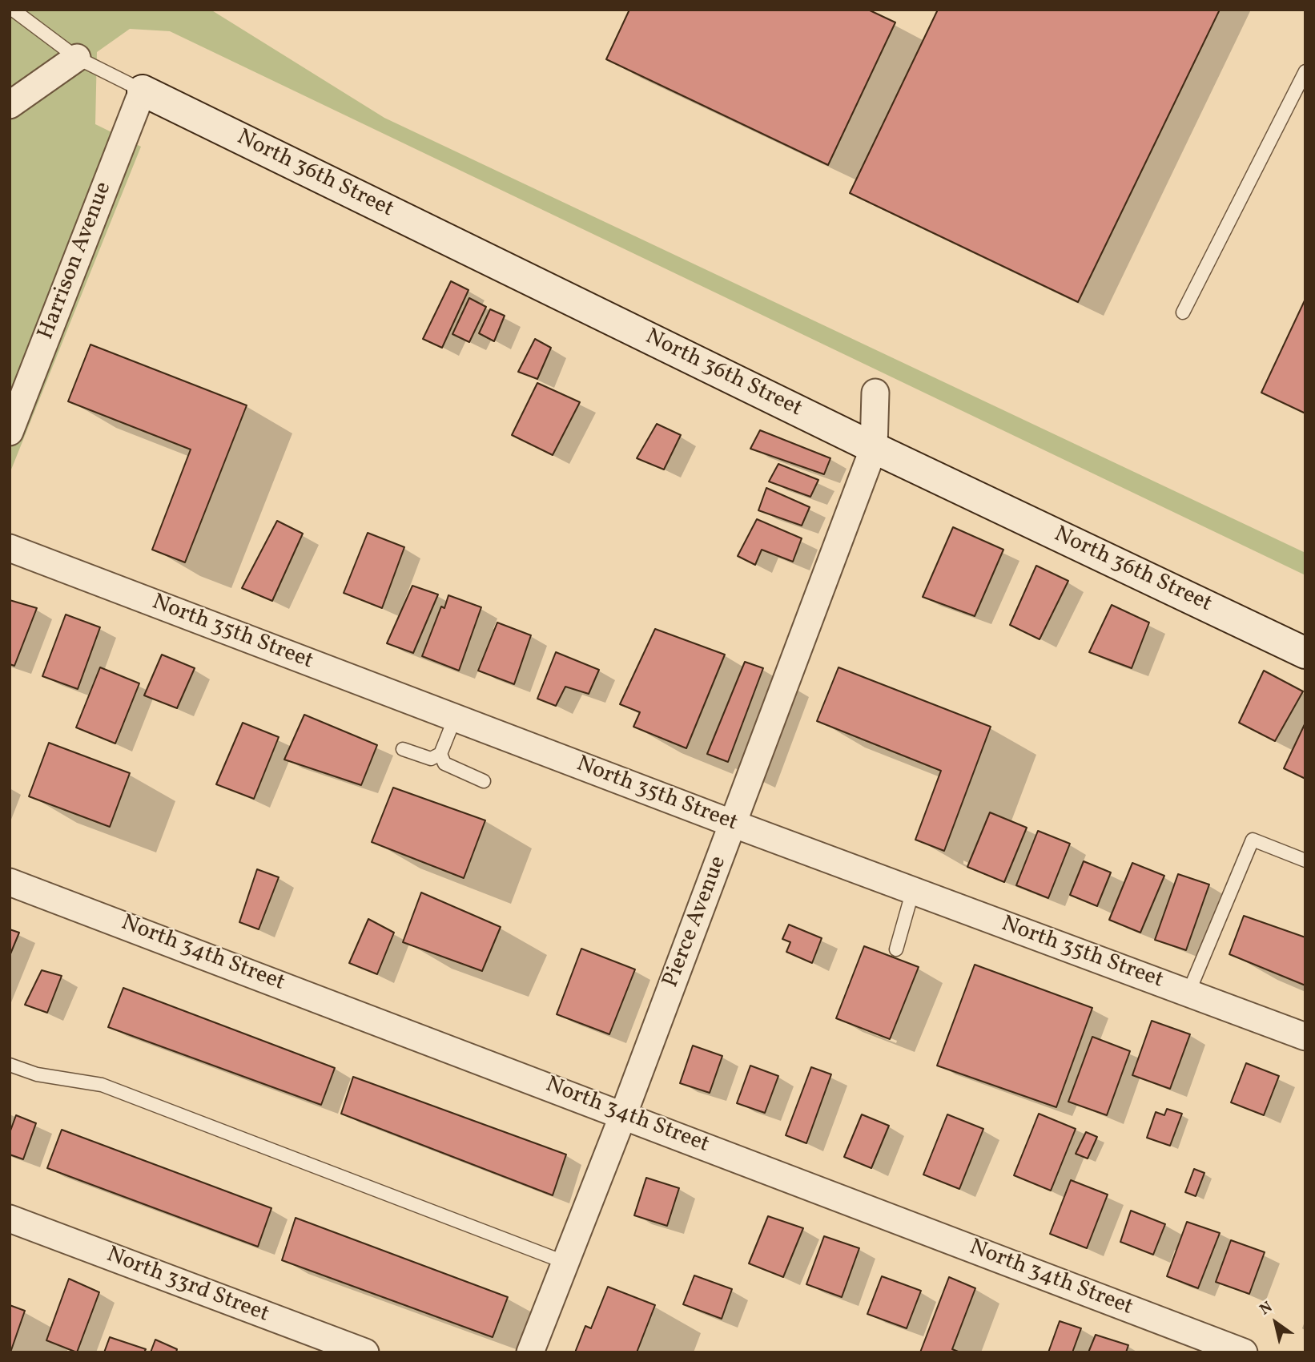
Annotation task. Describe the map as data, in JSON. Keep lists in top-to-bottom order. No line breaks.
{"streets":{"street":["North 36th Street","Harrison Avenue","North 35th Street","Pierce Avenue","North 34th Street","North 33rd Street"]},"crossings":[["North 36th Street","Harrison Avenue"],["North 36th Street","Pierce Avenue"],["North 35th Street","Pierce Avenue"],["Pierce Avenue","North 34th Street"]],"north":"top left"}
